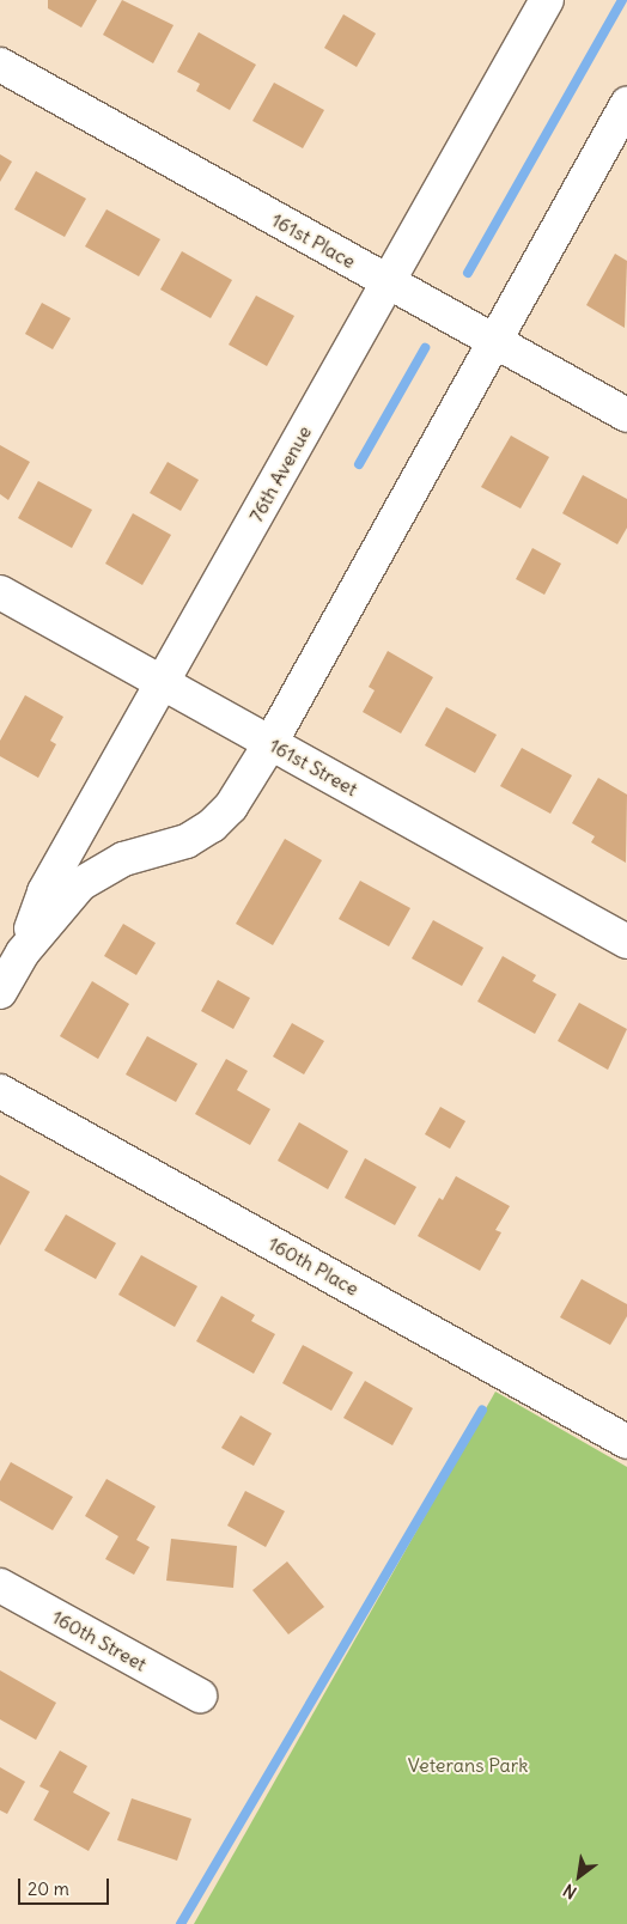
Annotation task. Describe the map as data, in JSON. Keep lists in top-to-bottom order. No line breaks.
{"streets":{"street":["161st Place","76th Avenue","161st Street","160th Place","160th Street"]},"crossings":[["161st Place","76th Avenue"],["76th Avenue","161st Street"]],"parks":["Veterans Park"],"scale_bar":"20 m","north":"bottom left"}
